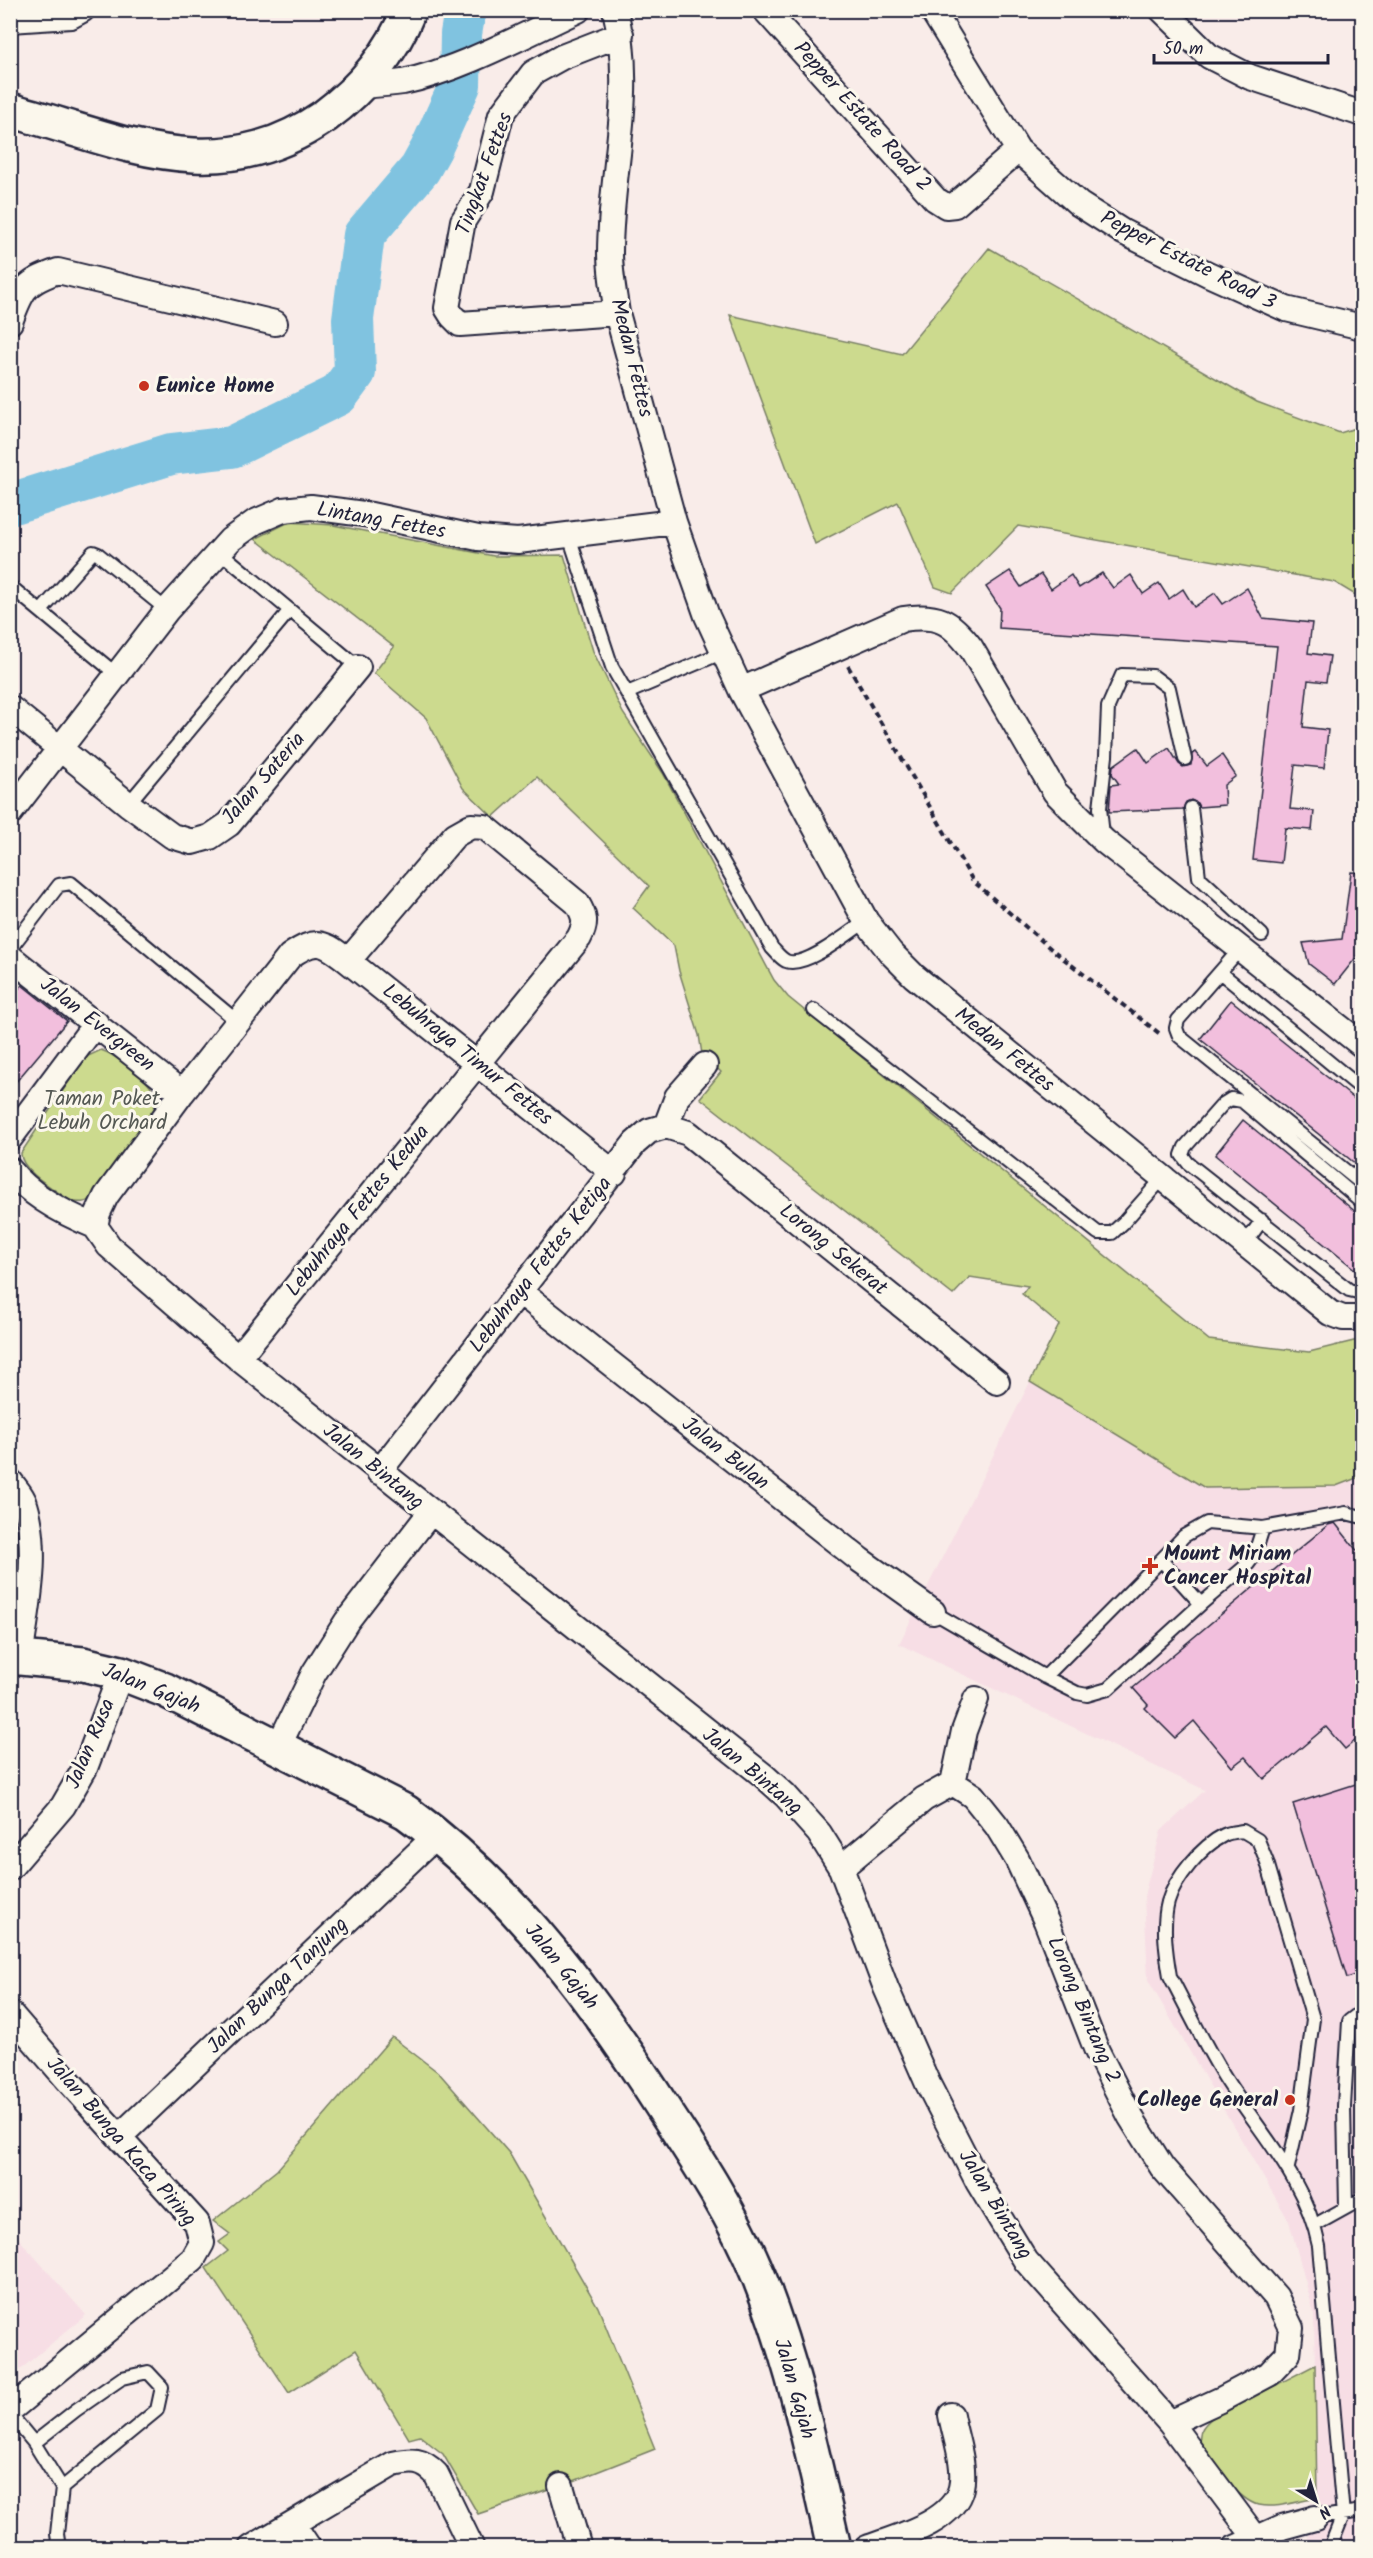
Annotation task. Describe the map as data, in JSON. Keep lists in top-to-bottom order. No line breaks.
{"streets":{"street":["Pepper Estate Road 2","Tingkat Fettes","Pepper Estate Road 3","Medan Fettes","Lintang Fettes","Jalan Sateria","Jalan Evergreen","Lebuhraya Timur Fettes","Lebuhraya Fettes Kedua","Lorong Sekerat","Lebuhraya Fettes Ketiga","Jalan Bulan","Jalan Bintang","Jalan Gajah","Jalan Rusa","Jalan Bunga Tanjung","Lorong Bintang 2","Jalan Bunga Kaca Piring"]},"crossings":[["Pepper Estate Road 2","Pepper Estate Road 3"],["Tingkat Fettes","Medan Fettes"],["Medan Fettes","Lintang Fettes"],["Lintang Fettes","Jalan Sateria"],["Lebuhraya Timur Fettes","Lebuhraya Fettes Kedua"],["Lebuhraya Timur Fettes","Lebuhraya Fettes Ketiga"],["Lebuhraya Fettes Kedua","Jalan Bintang"],["Lorong Sekerat","Lebuhraya Fettes Ketiga"],["Lebuhraya Fettes Ketiga","Jalan Bulan"],["Lebuhraya Fettes Ketiga","Jalan Bintang"],["Jalan Bintang","Lorong Bintang 2"],["Jalan Gajah","Jalan Rusa"],["Jalan Gajah","Jalan Bunga Tanjung"],["Jalan Bunga Tanjung","Jalan Bunga Kaca Piring"]],"parks":["Taman Poket Lebuh Orchard"],"places":{"other":["Eunice Home","College General"],"health":["Mount Miriam Cancer Hospital"]},"scale_bar":"50 m","north":"bottom right"}
